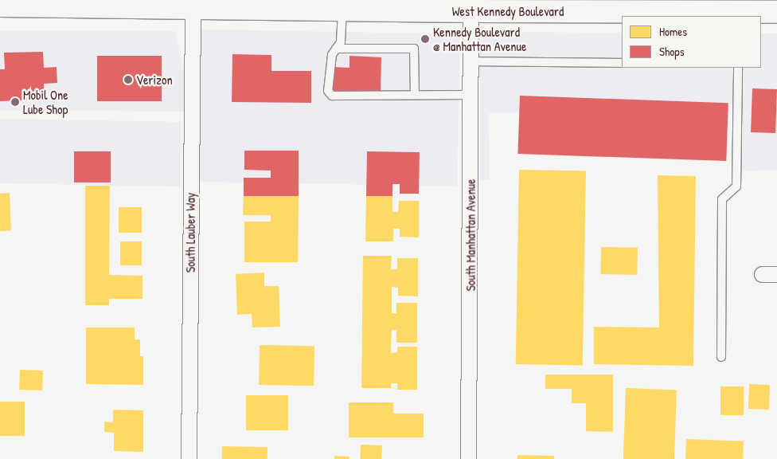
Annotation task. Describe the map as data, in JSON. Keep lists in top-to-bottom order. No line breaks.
{"streets":{"main road":["West Kennedy Boulevard"],"street":["South Lauber Way","South Manhattan Avenue"]},"crossings":[["West Kennedy Boulevard","South Lauber Way"],["West Kennedy Boulevard","South Manhattan Avenue"]],"places":["Kennedy Boulevard @ Manhattan Avenue","Verizon","Mobil One Lube Shop"],"legend":["Homes","Shops"]}
